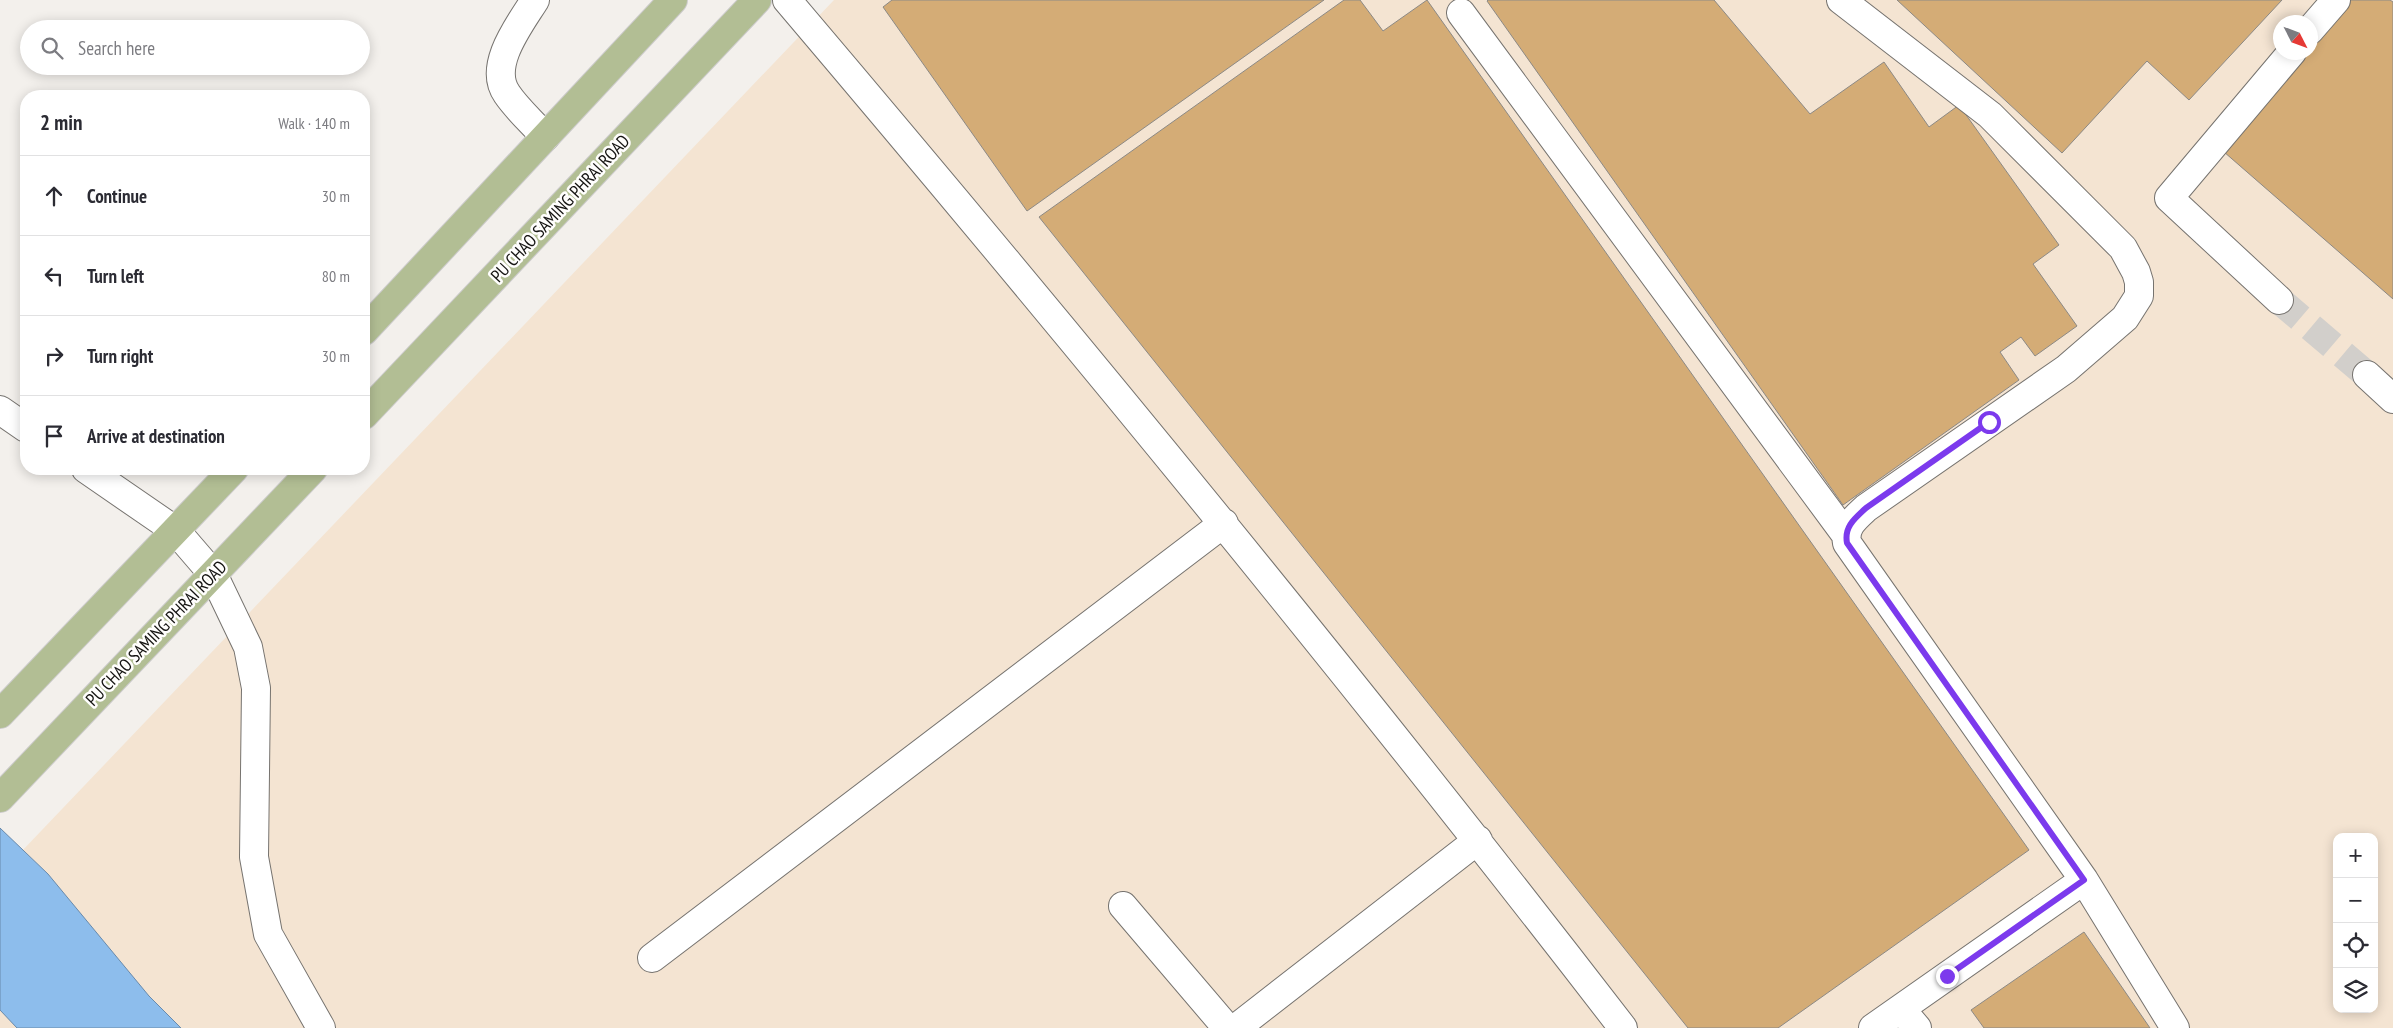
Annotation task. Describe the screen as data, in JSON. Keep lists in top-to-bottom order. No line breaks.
{"streets":{"main road":["PU CHAO SAMING PHRAI ROAD"]},"north":"bottom right","page":{"search":"Search here","heading":["2 min","Walk · 140 m"],"list":[["Continue","30 m"],["Turn left","80 m"],["Turn right","30 m"],"Arrive at destination"],"map_buttons":["+","−"]}}
